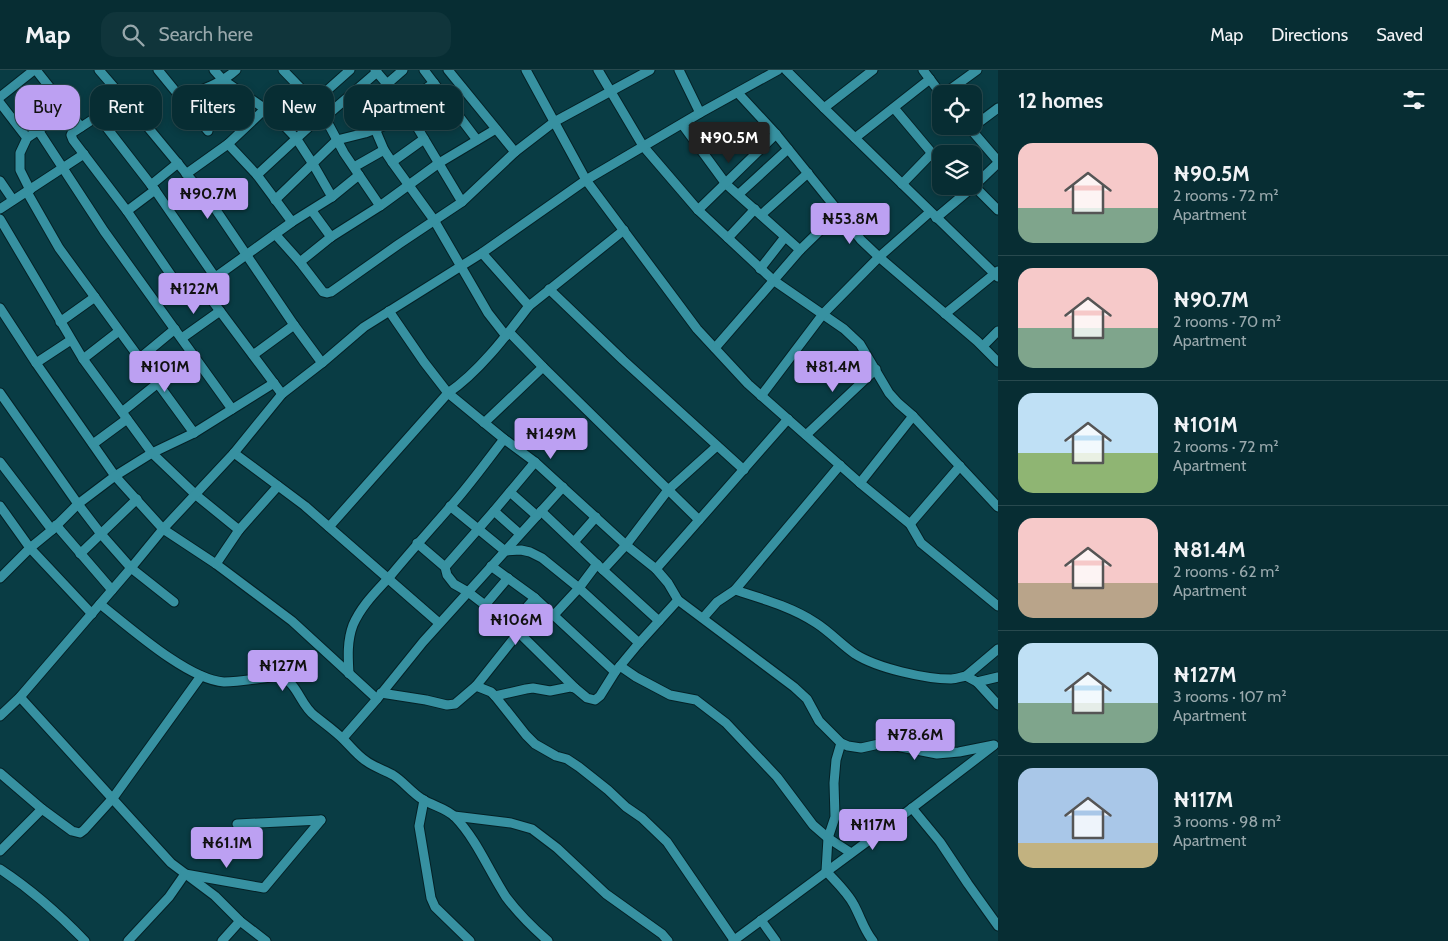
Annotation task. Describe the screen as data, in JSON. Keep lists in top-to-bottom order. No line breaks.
{"page":{"header":"Map","search":"Search here","nav":["Map","Directions","Saved"],"heading":"12 homes","chip":["Buy","Rent","Filters","New","Apartment"],"price":["₦90.5M","₦90.7M","₦53.8M","₦122M","₦101M","₦81.4M","₦149M","₦106M","₦127M","₦78.6M","₦117M","₦61.1M"],"list":[{"name":"₦90.5M","note":"2 rooms · 72 m² · Apartment"},{"name":"₦90.7M","note":"2 rooms · 70 m² · Apartment"},{"name":"₦101M","note":"2 rooms · 72 m² · Apartment"},{"name":"₦81.4M","note":"2 rooms · 62 m² · Apartment"},{"name":"₦127M","note":"3 rooms · 107 m² · Apartment"},{"name":"₦117M","note":"3 rooms · 98 m² · Apartment"}]}}
